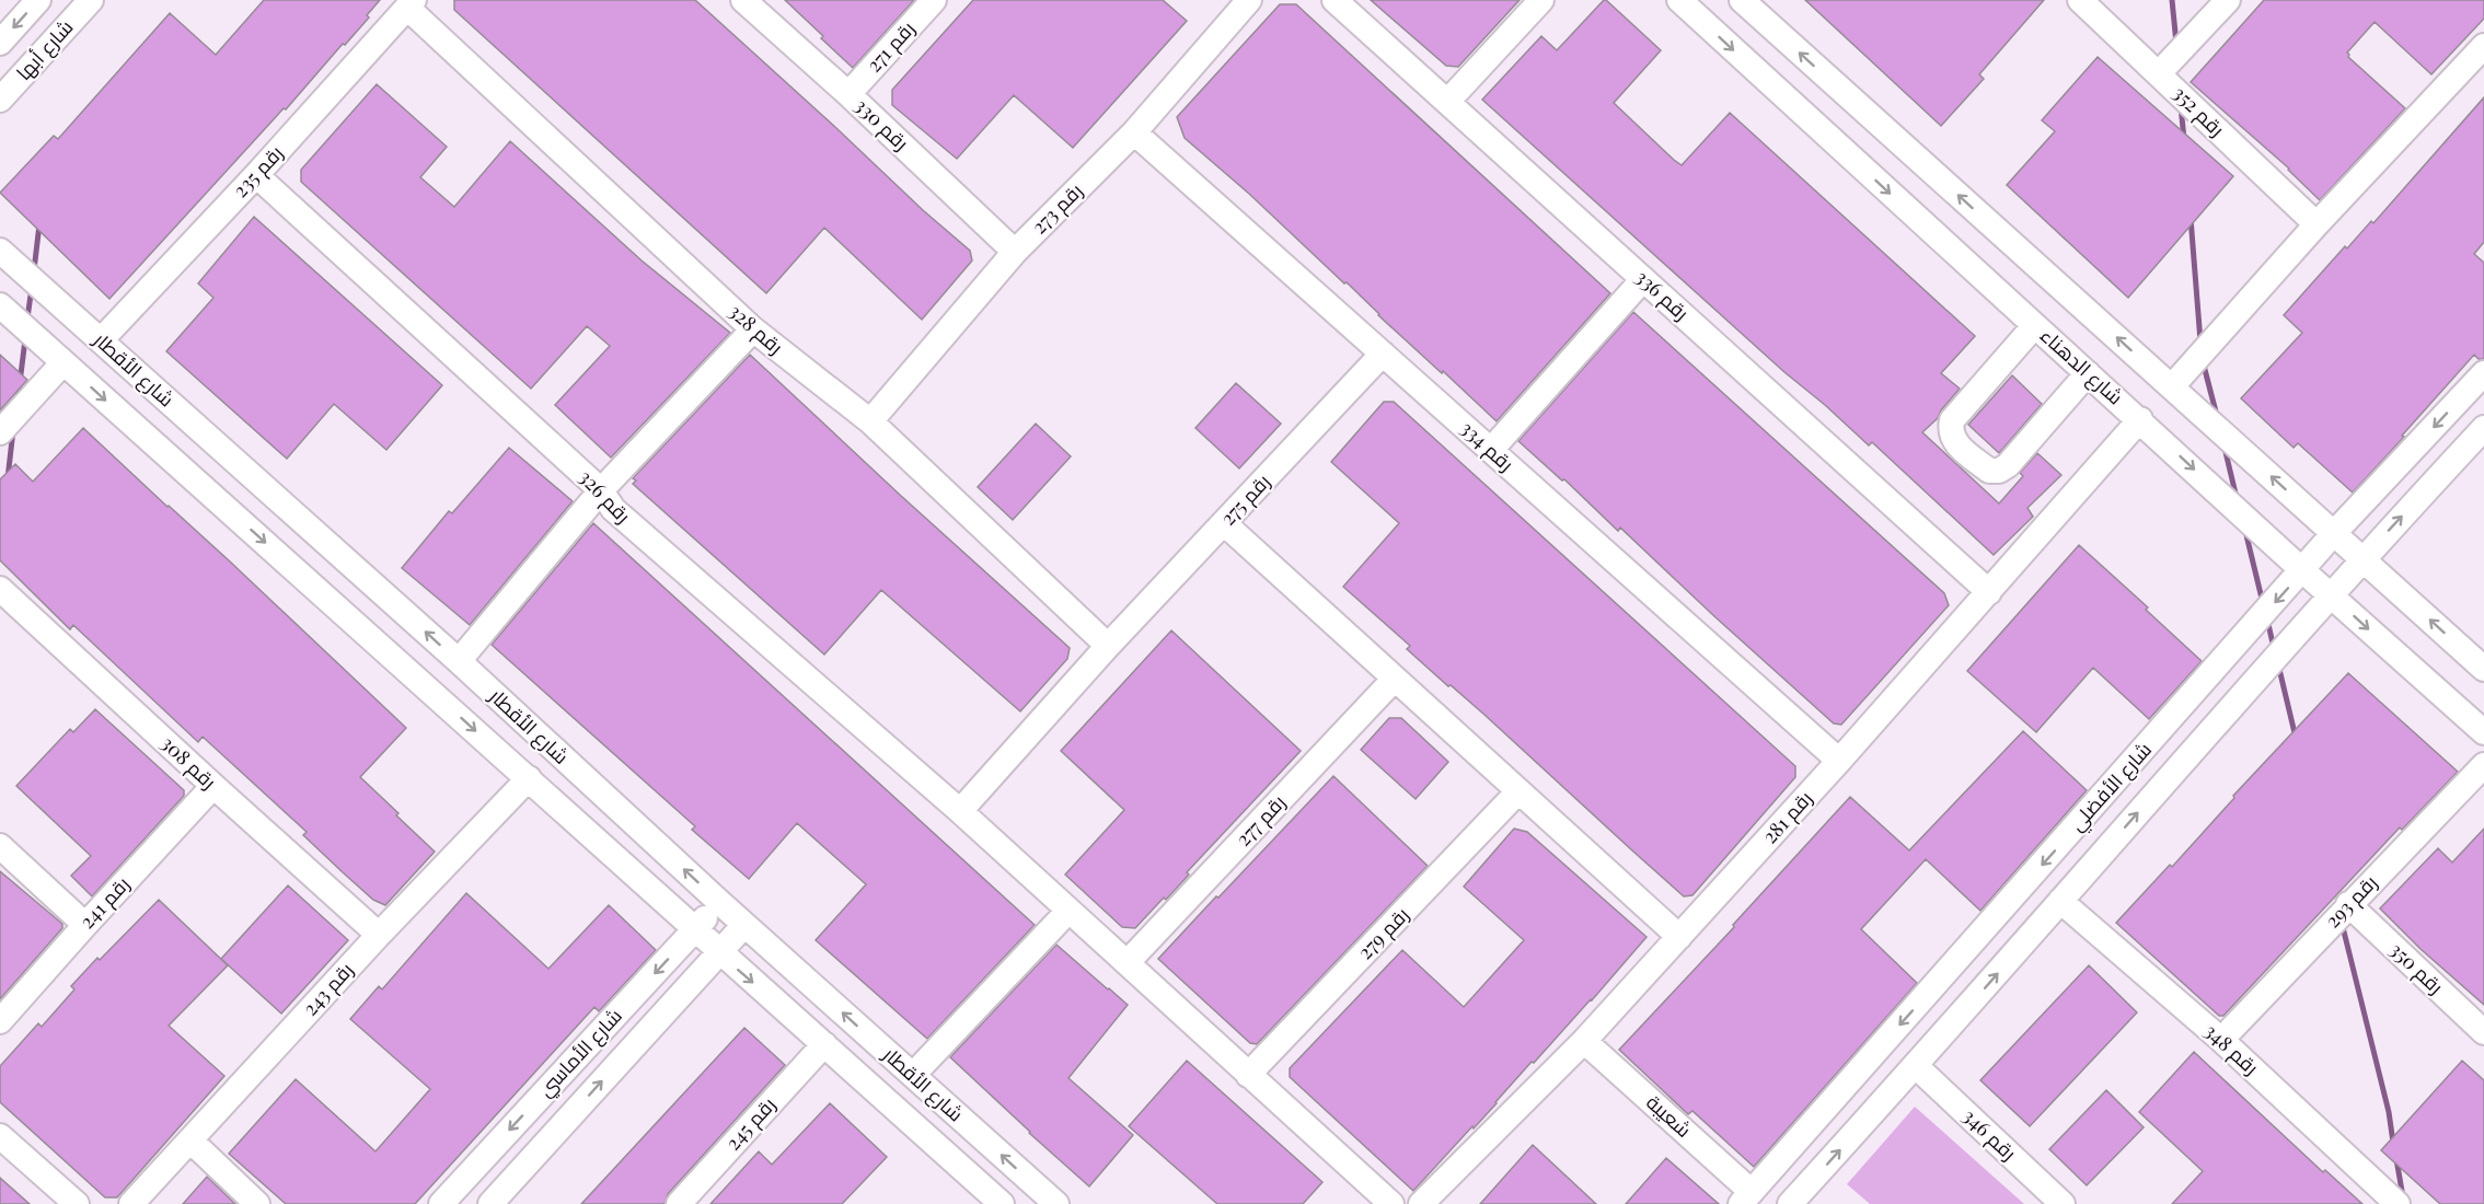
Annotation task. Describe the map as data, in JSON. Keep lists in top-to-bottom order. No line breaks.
{"streets":{"street":["رقم 271","شارع أبها","رقم 352","رقم 330","رقم 235","رقم 273","رقم 336","رقم 328","شارع الدهناء","شارع الأقطار","رقم 334","رقم 326","رقم 275","رقم 308","شارع الأفضلي","رقم 281","رقم 277","رقم 293","رقم 241","رقم 279","رقم 350","رقم 243","رقم 348","شارع الأماسي","شعيبة","رقم 245","رقم 346"]},"crossings":[["رقم 271","رقم 330"],["رقم 330","رقم 273"],["رقم 235","رقم 328"],["رقم 235","شارع الأقطار"],["رقم 235","رقم 326"],["رقم 273","رقم 328"],["رقم 273","رقم 334"],["رقم 336","رقم 281"],["رقم 328","رقم 275"],["شارع الدهناء","شارع الأفضلي"],["شارع الدهناء","رقم 281"],["شارع الأقطار","رقم 243"],["شارع الأقطار","شارع الأماسي"],["شارع الأقطار","رقم 245"],["رقم 334","رقم 275"],["رقم 334","رقم 281"],["رقم 326","رقم 275"],["رقم 326","رقم 277"],["رقم 326","رقم 279"],["رقم 308","رقم 241"],["رقم 308","رقم 243"],["شارع الأفضلي","رقم 348"],["شارع الأفضلي","شعيبة"],["شارع الأفضلي","رقم 346"],["رقم 281","شعيبة"],["رقم 293","رقم 350"],["رقم 293","رقم 348"]]}
